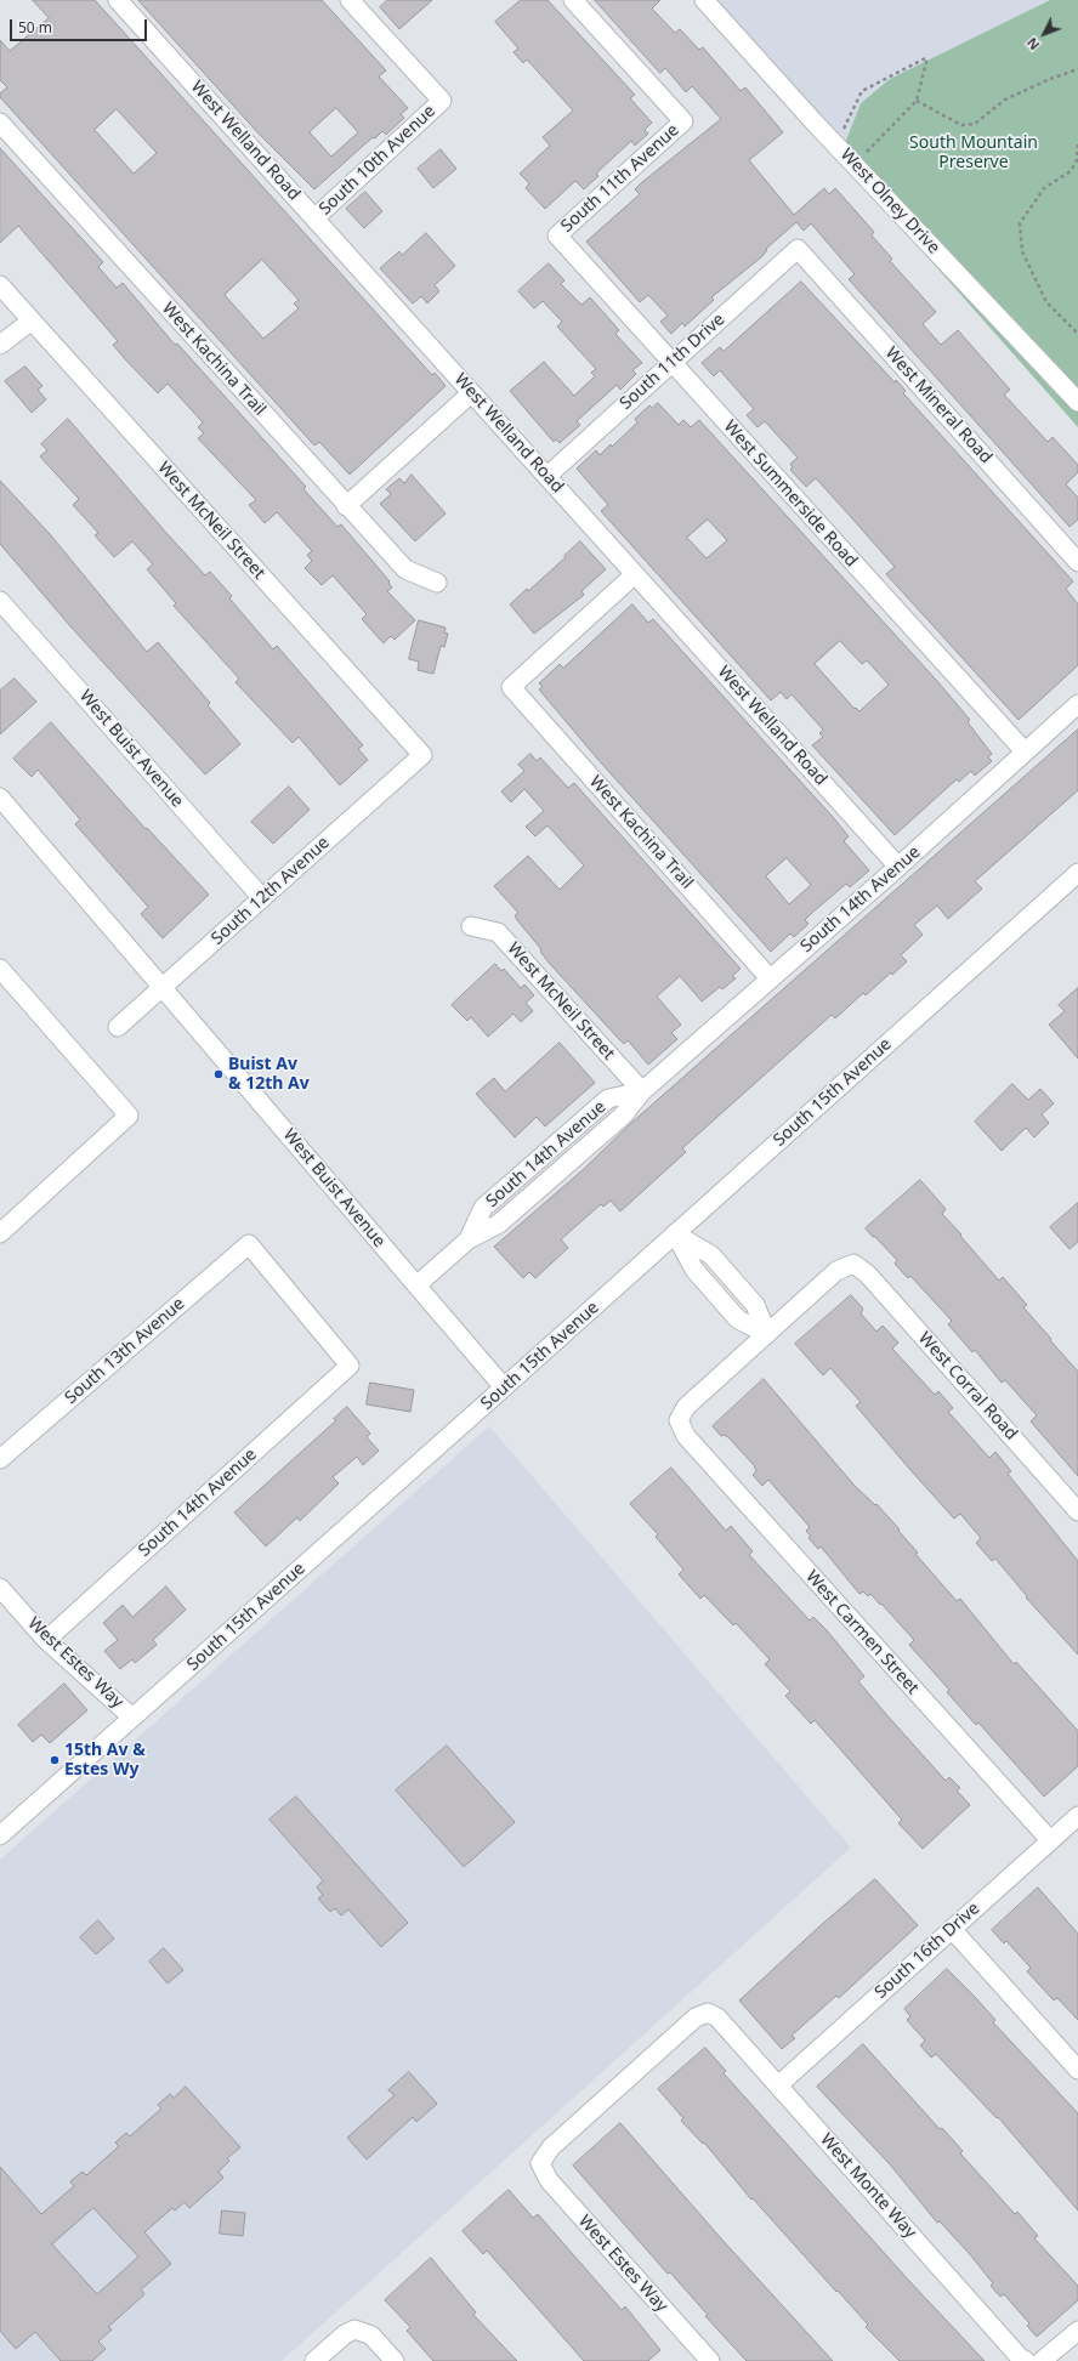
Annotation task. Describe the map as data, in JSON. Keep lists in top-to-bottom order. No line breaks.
{"streets":{"street":["West Welland Road","South 10th Avenue","South 11th Avenue","West Olney Drive","West Kachina Trail","South 11th Drive","West Mineral Road","West Summerside Road","West McNeil Street","West Buist Avenue","South 12th Avenue","South 14th Avenue","South 15th Avenue","South 13th Avenue","West Corral Road","West Carmen Street","West Estes Way","South 16th Drive","West Monte Way"]},"crossings":[["West Welland Road","South 10th Avenue"],["West Welland Road","West Kachina Trail"],["West Welland Road","South 11th Drive"],["West Welland Road","South 14th Avenue"],["South 11th Avenue","West Summerside Road"],["West Kachina Trail","South 14th Avenue"],["South 11th Drive","West Mineral Road"],["South 11th Drive","West Summerside Road"],["West Summerside Road","South 14th Avenue"],["West McNeil Street","South 12th Avenue"],["West McNeil Street","South 14th Avenue"],["West Buist Avenue","South 12th Avenue"],["West Buist Avenue","South 14th Avenue"],["West Buist Avenue","South 15th Avenue"],["South 14th Avenue","South 13th Avenue"],["South 14th Avenue","West Estes Way"],["South 15th Avenue","West Estes Way"],["West Corral Road","West Carmen Street"],["West Carmen Street","South 16th Drive"],["West Estes Way","West Monte Way"],["South 16th Drive","West Monte Way"]],"parks":["South Mountain Preserve"],"places":["Buist Av & 12th Av","15th Av & Estes Wy"],"scale_bar":"50 m","north":"bottom left"}
